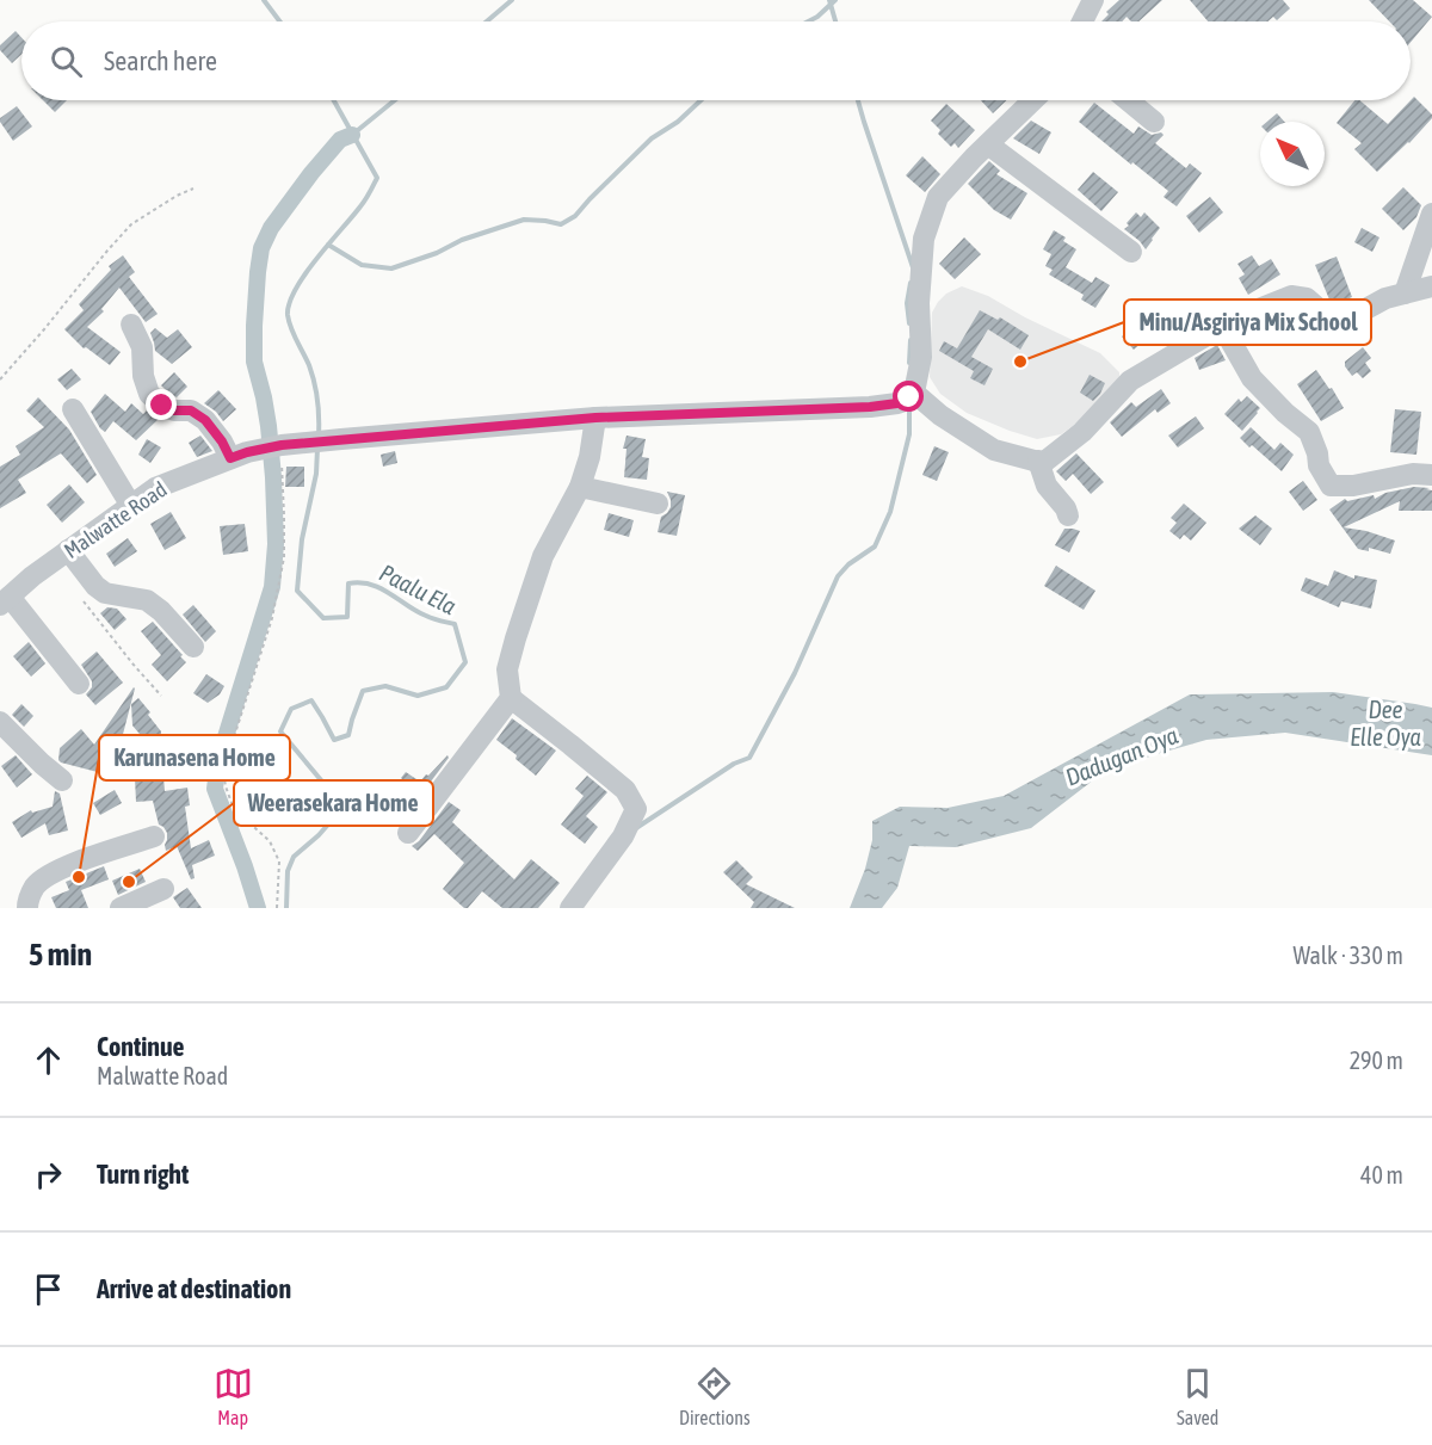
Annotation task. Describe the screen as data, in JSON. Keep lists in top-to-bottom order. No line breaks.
{"streets":{"street":["Malwatte Road"]},"water":["Paalu Ela","Dee Elle Oya","Dadugan Oya"],"places":["Minu/Asgiriya Mix School","Karunasena Home","Weerasekara Home"],"north":"top left","page":{"search":"Search here","heading":["5 min","Walk · 330 m"],"list":[["Continue","Malwatte Road","290 m"],["Turn right","40 m"],"Arrive at destination"],"nav":["Map","Directions","Saved"]}}
